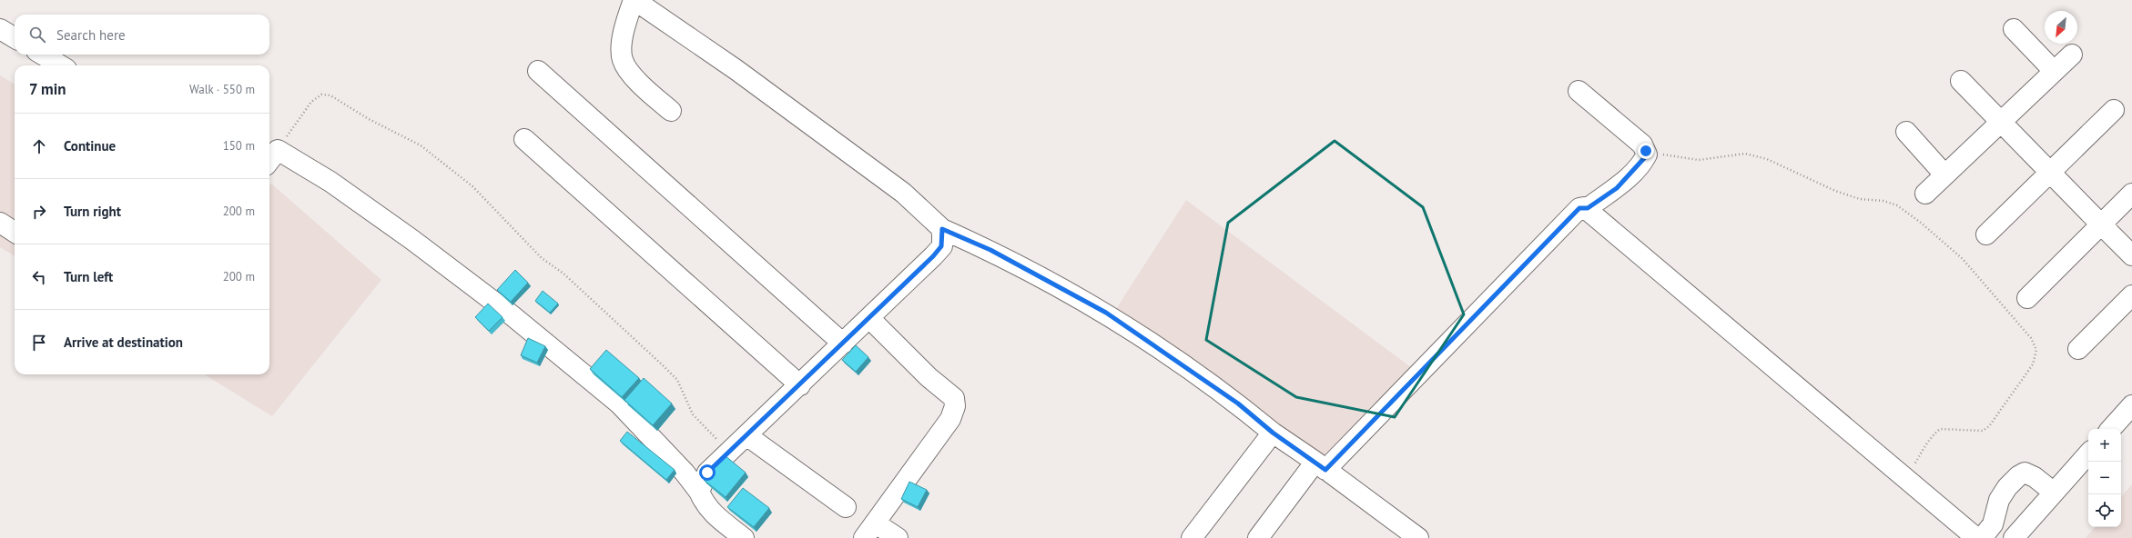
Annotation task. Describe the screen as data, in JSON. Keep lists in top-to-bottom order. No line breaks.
{"north":"bottom left","page":{"search":"Search here","heading":["7 min","Walk · 550 m"],"list":[["Continue","150 m"],["Turn right","200 m"],["Turn left","200 m"],"Arrive at destination"],"map_buttons":["+","−"]}}
